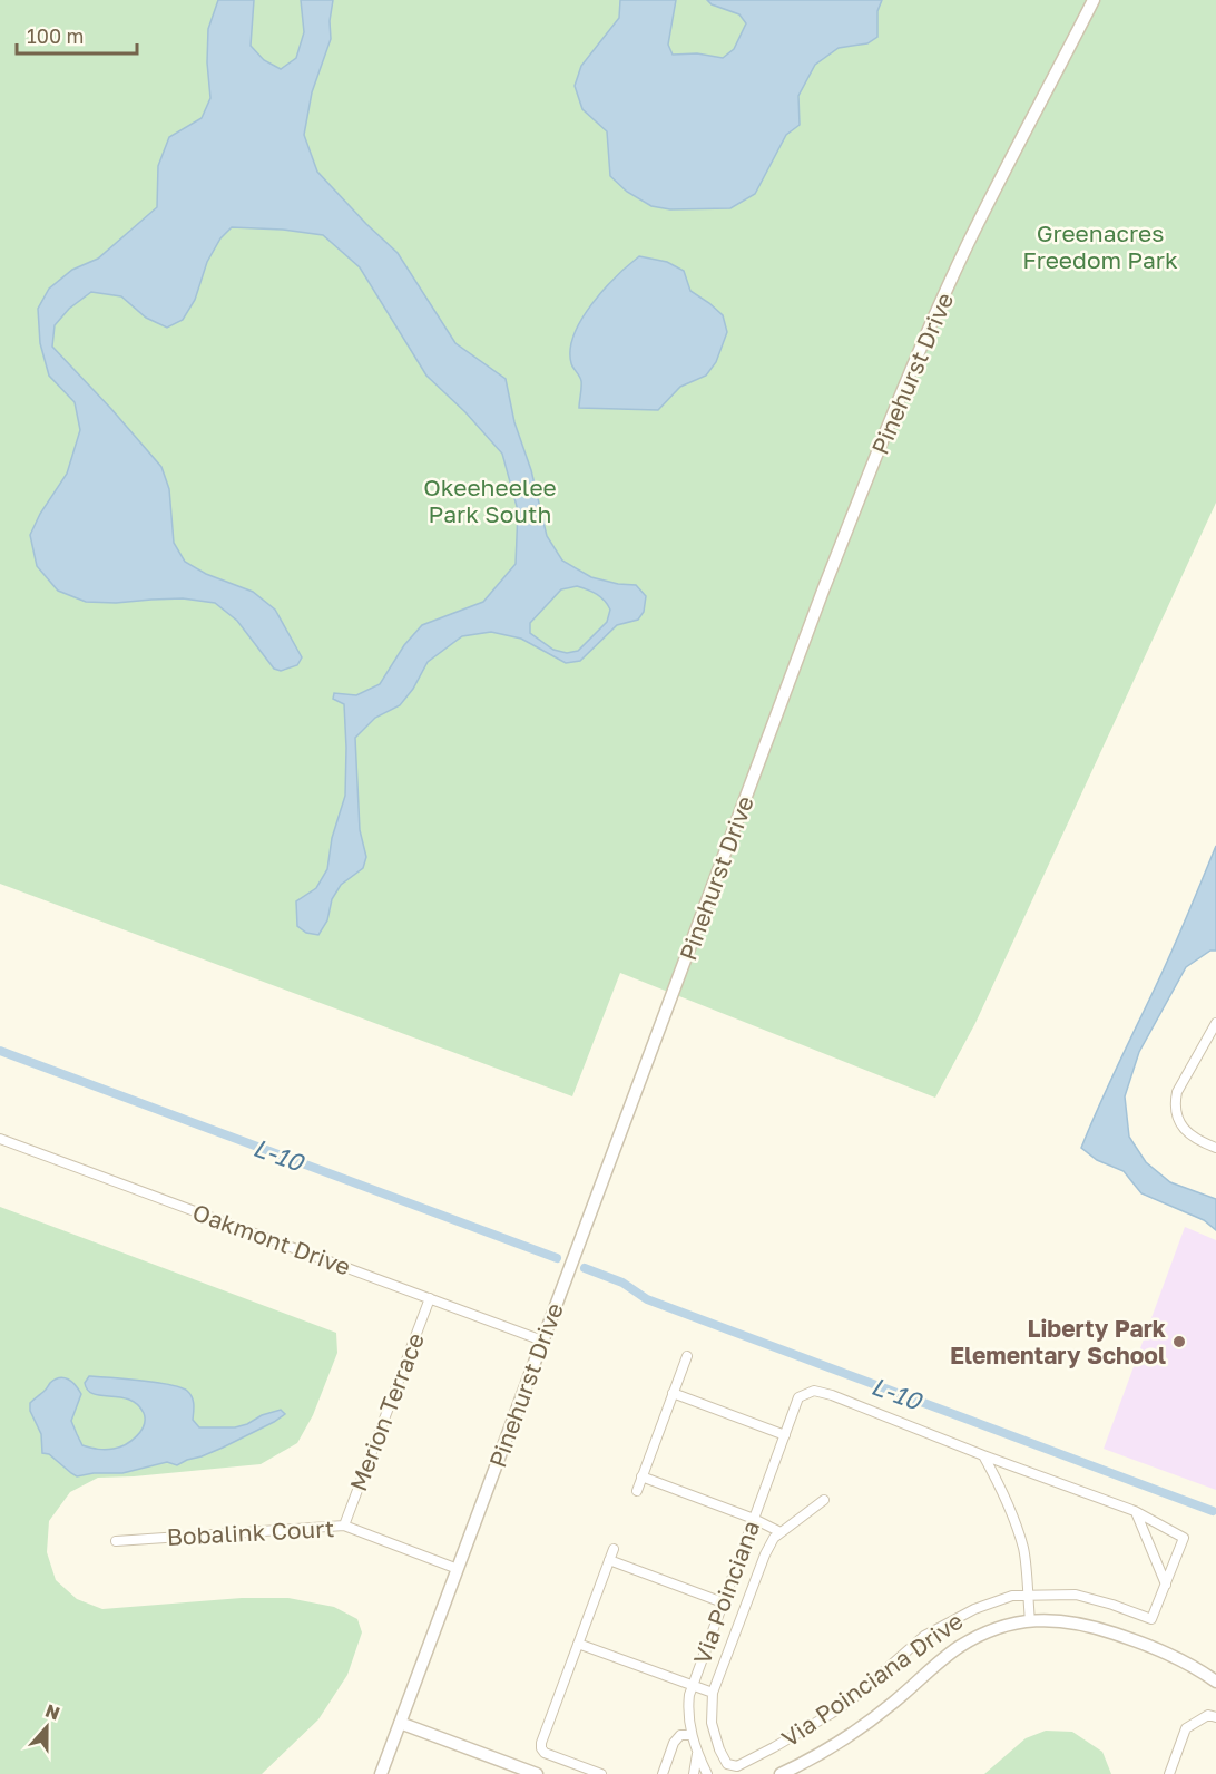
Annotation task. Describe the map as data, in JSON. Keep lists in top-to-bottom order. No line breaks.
{"streets":{"street":["Pinehurst Drive","Oakmont Drive","Merion Terrace","Bobalink Court","Via Poinciana","Via Poinciana Drive"]},"crossings":[["Pinehurst Drive","Oakmont Drive"],["Pinehurst Drive","Bobalink Court"],["Oakmont Drive","Merion Terrace"],["Merion Terrace","Bobalink Court"],["Via Poinciana","Via Poinciana Drive"]],"water":["L-10"],"parks":["Greenacres Freedom Park","Okeeheelee Park South"],"places":["Liberty Park Elementary School"],"scale_bar":"100 m","north":"top"}
